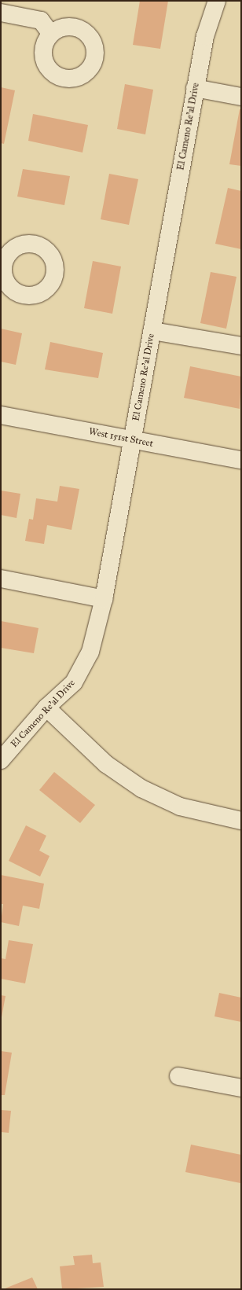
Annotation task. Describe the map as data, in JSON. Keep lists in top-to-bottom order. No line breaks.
{"streets":{"street":["El Cameno Re'al Drive","West 151st Street"]},"crossings":[["El Cameno Re'al Drive","West 151st Street"]]}
